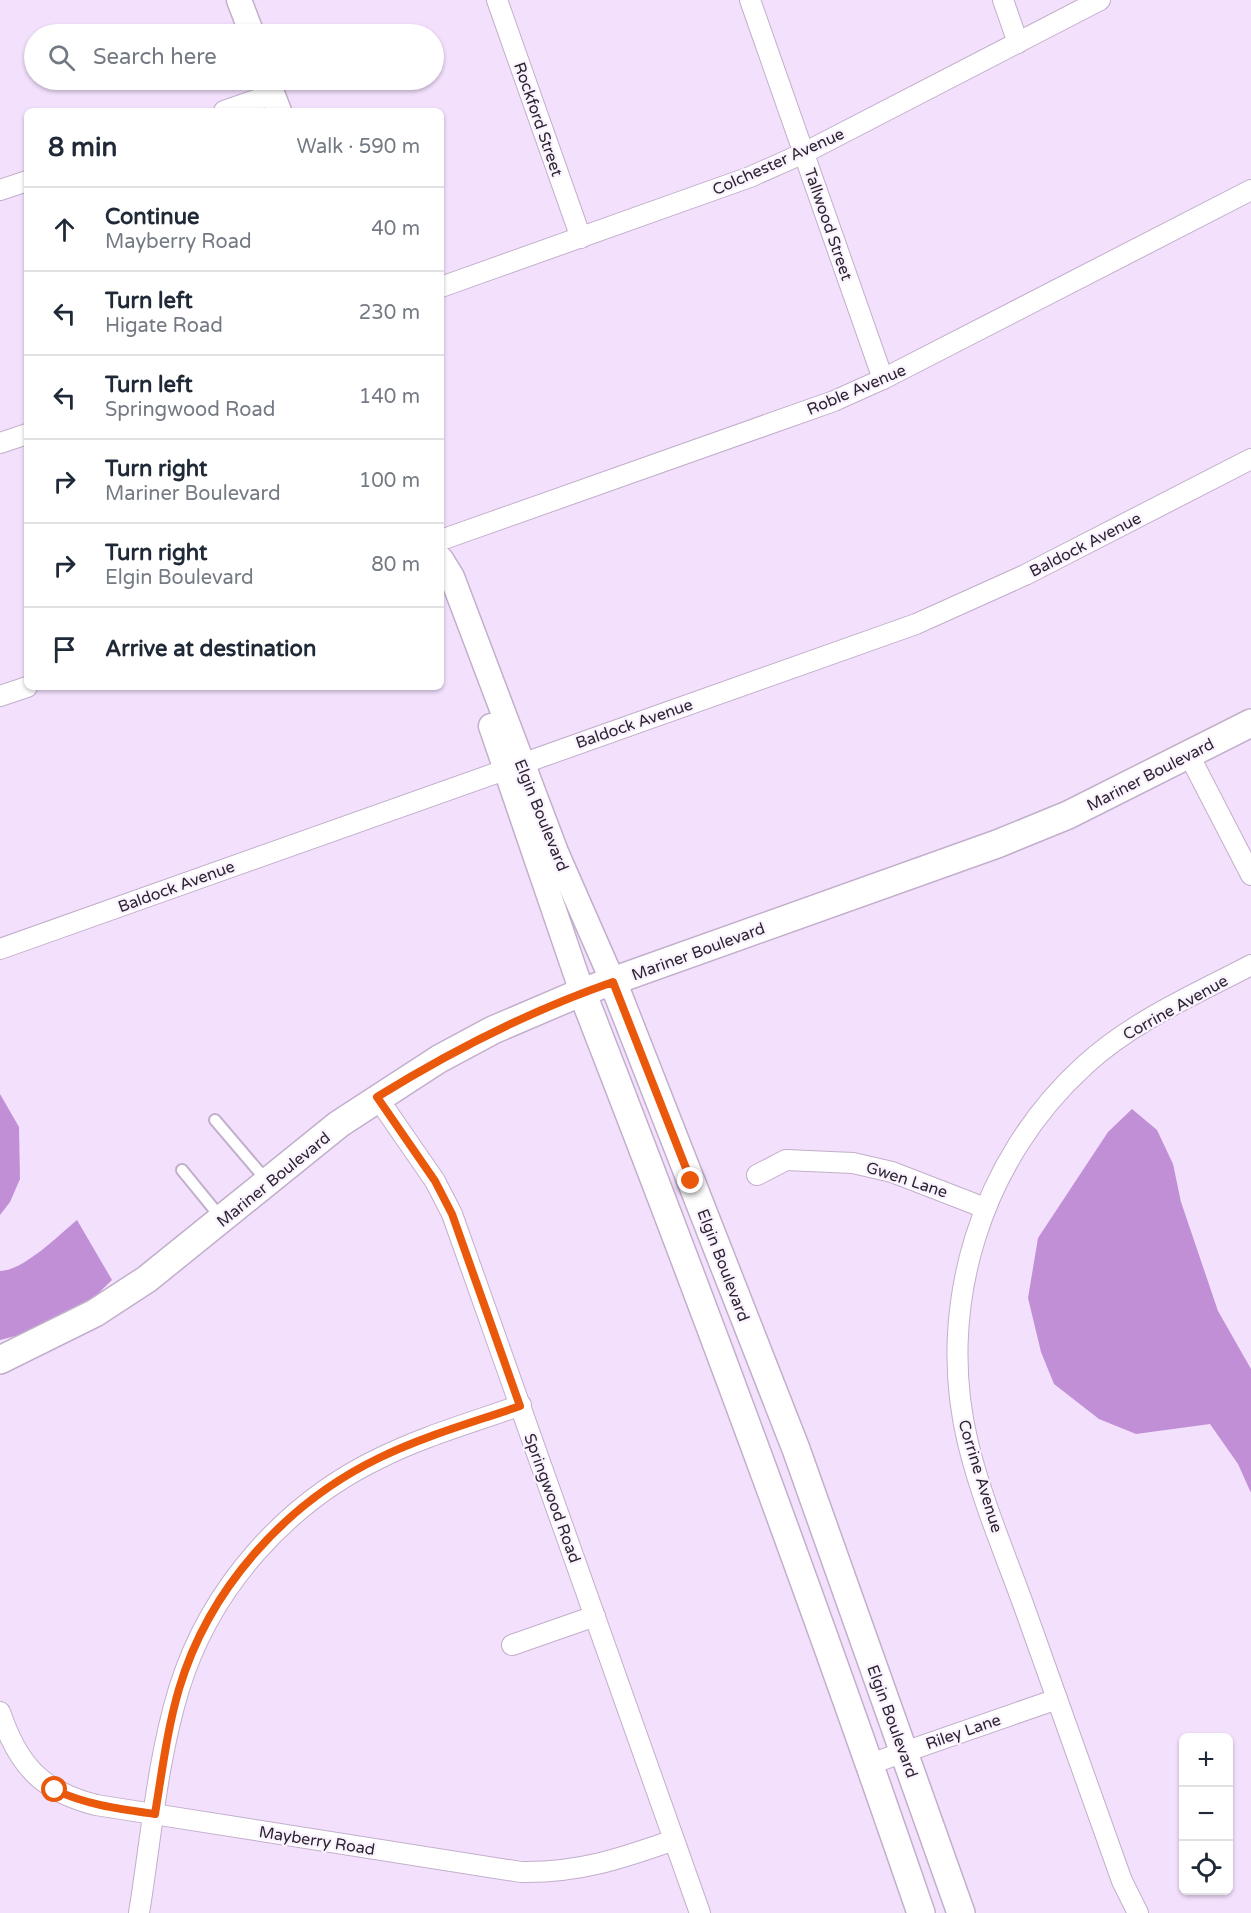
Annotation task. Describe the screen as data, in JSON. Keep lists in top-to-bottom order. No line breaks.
{"streets":{"main road":["Mariner Boulevard","Elgin Boulevard"],"street":["Rockford Street","Colchester Avenue","Tallwood Street","Roble Avenue","Baldock Avenue","Corrine Avenue","Gwen Lane","Springwood Road","Riley Lane","Mayberry Road"]},"crossings":[["Rockford Street","Colchester Avenue"],["Colchester Avenue","Tallwood Street"],["Tallwood Street","Roble Avenue"],["Baldock Avenue","Elgin Boulevard"],["Mariner Boulevard","Elgin Boulevard"],["Mariner Boulevard","Springwood Road"],["Elgin Boulevard","Riley Lane"],["Corrine Avenue","Gwen Lane"],["Corrine Avenue","Riley Lane"],["Springwood Road","Mayberry Road"]],"page":{"search":"Search here","heading":["8 min","Walk · 590 m"],"list":[["Continue","Mayberry Road","40 m"],["Turn left","Higate Road","230 m"],["Turn left","Springwood Road","140 m"],["Turn right","Mariner Boulevard","100 m"],["Turn right","Elgin Boulevard","80 m"],"Arrive at destination"],"map_buttons":["+","−"]}}
